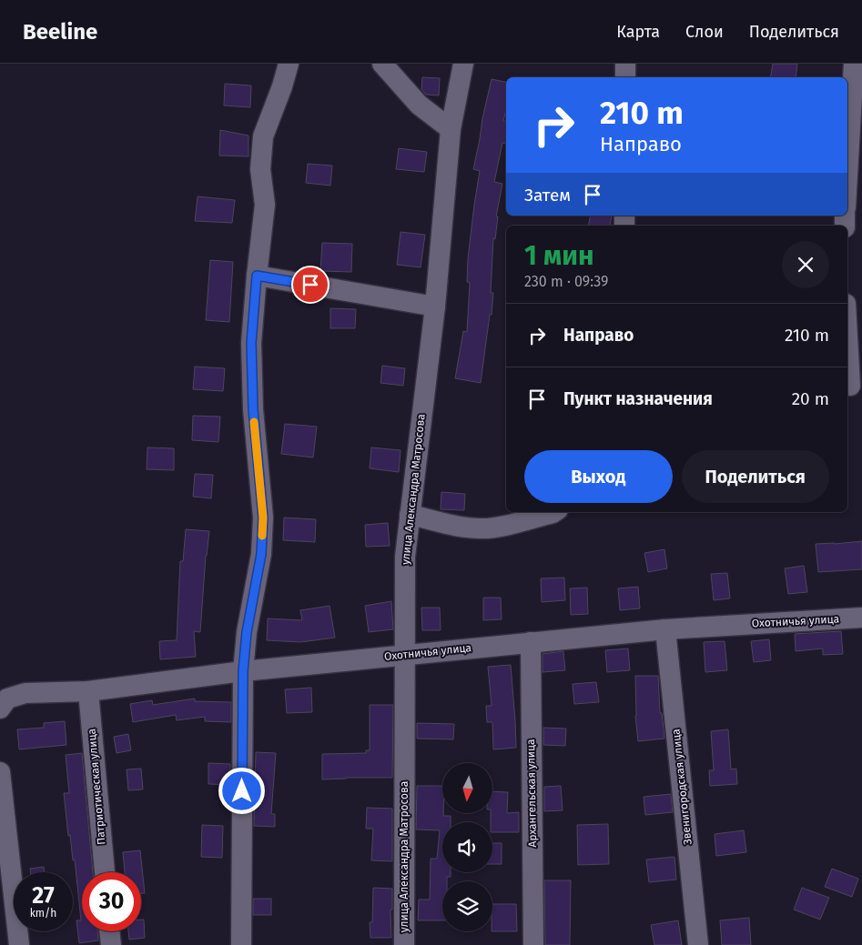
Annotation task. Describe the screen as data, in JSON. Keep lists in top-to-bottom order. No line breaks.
{"streets":{"street":["улица Александра Матросова","Охотничья улица","Патриотическая улица","Звенигородская улица","Архангельская улица"]},"crossings":[["улица Александра Матросова","Охотничья улица"],["Охотничья улица","Патриотическая улица"],["Охотничья улица","Звенигородская улица"],["Охотничья улица","Архангельская улица"]],"north":"bottom","page":{"header":"Beeline","nav":["Карта","Слои","Поделиться"],"turn":["210 m","Направо"],"then":"Затем","heading":["1 мин","230 m · 09:39"],"list":[{"name":"Направо","value":"210 m"},{"name":"Пункт назначения","value":"20 m"}],"buttons":["Выход","Поделиться"],"speed":"27 km/h","limit":"30"}}
